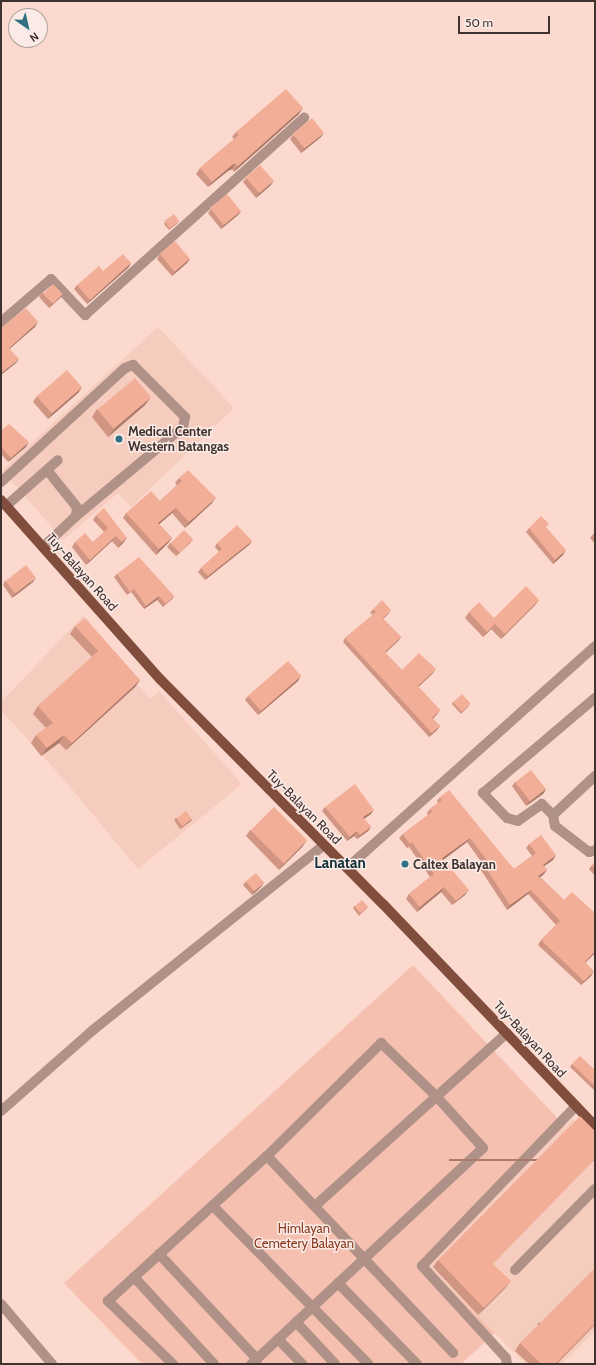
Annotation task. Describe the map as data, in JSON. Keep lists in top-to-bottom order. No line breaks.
{"streets":{"main road":["Tuy-Balayan Road"]},"districts":["Lanatan"],"parks":["Himlayan Cemetery Balayan"],"places":["Medical Center Western Batangas","Caltex Balayan"],"scale_bar":"50 m","north":"bottom right"}
